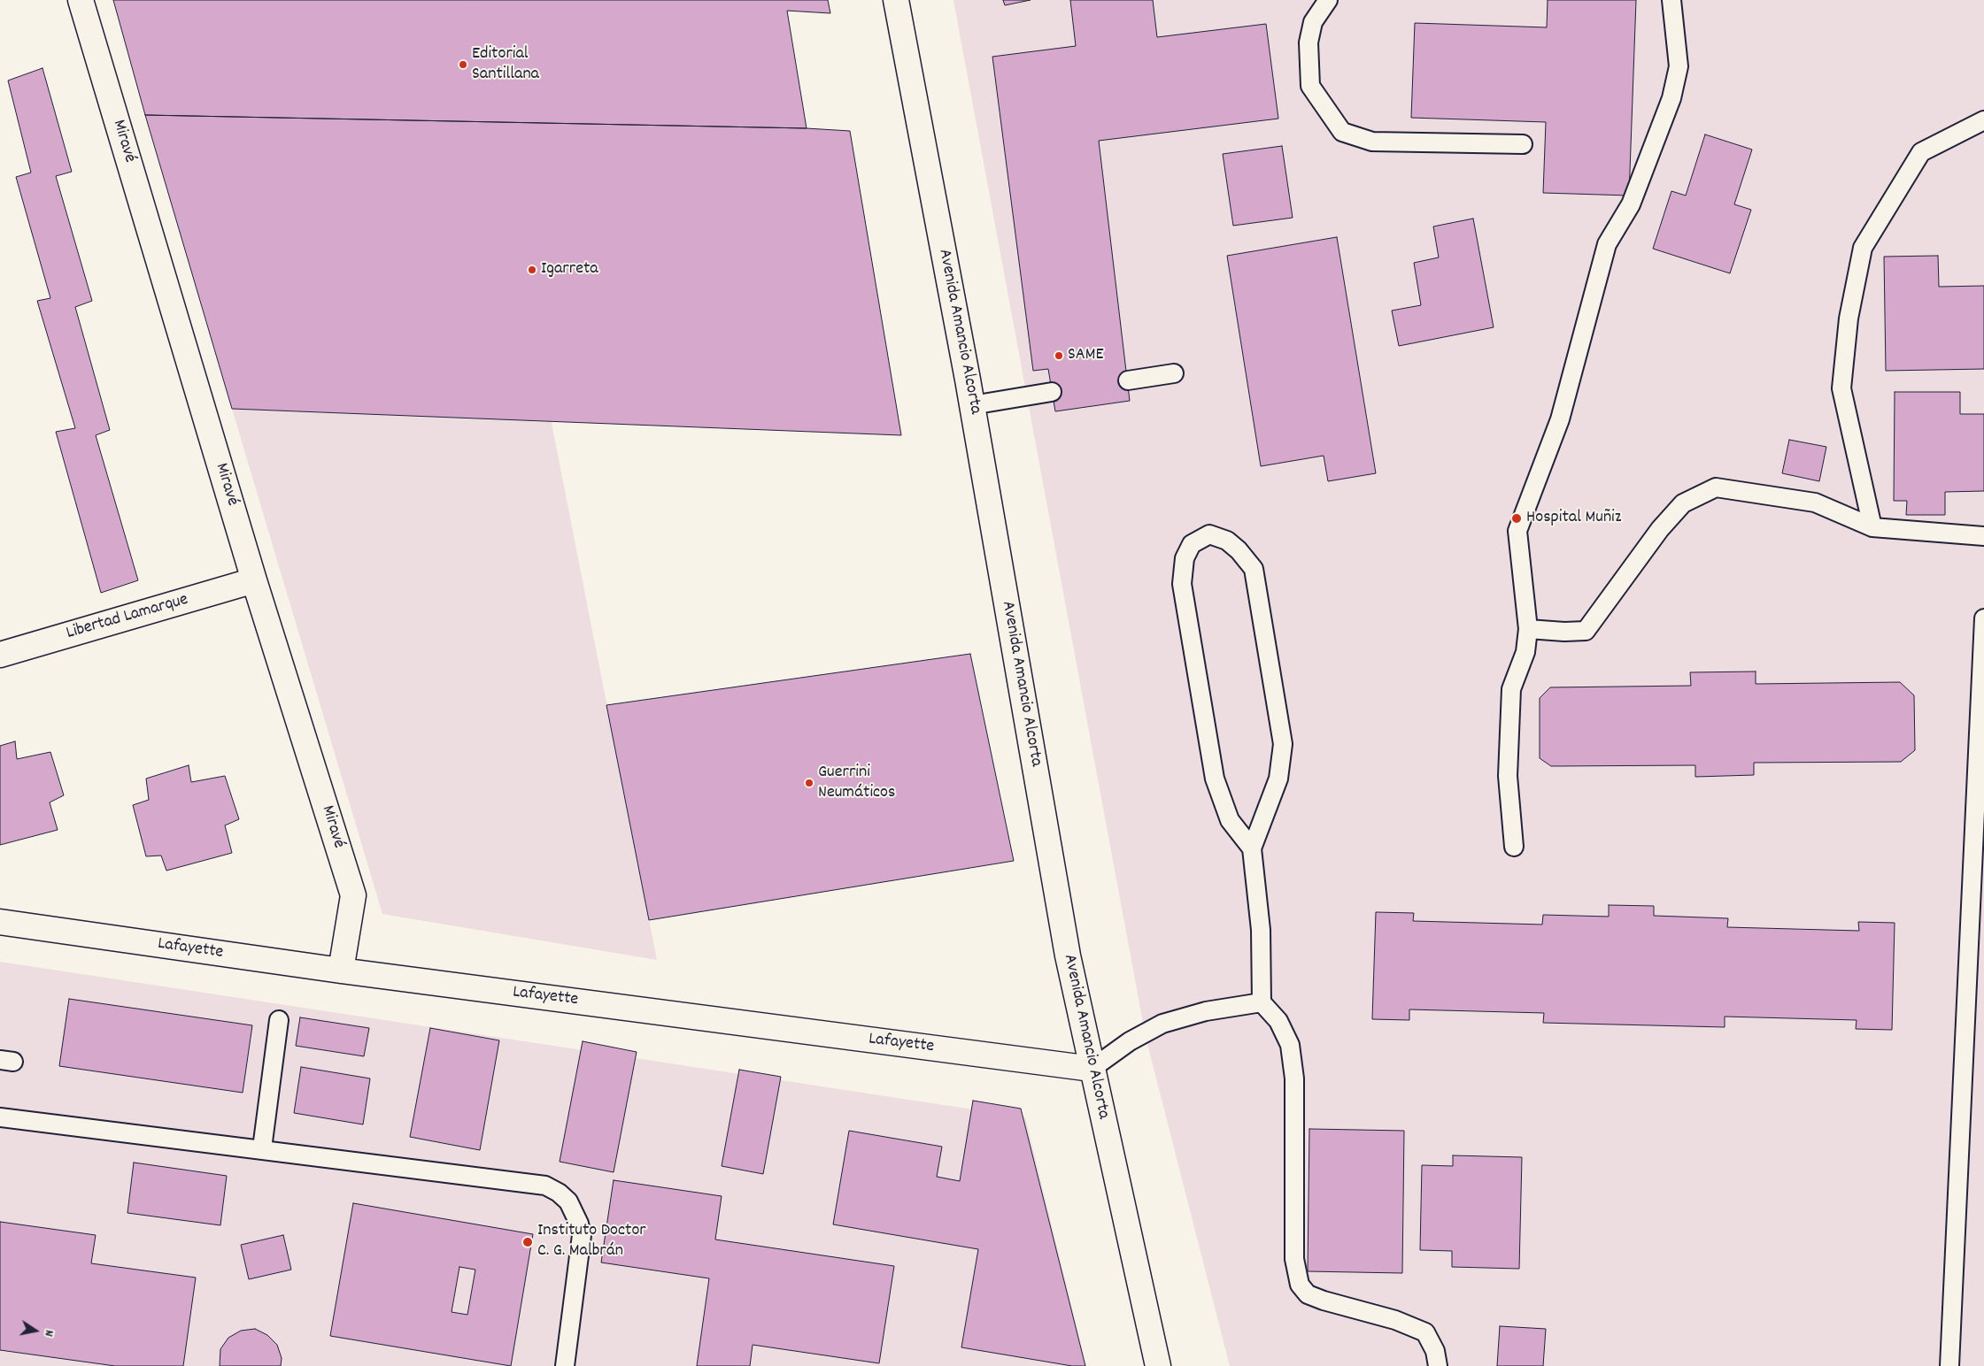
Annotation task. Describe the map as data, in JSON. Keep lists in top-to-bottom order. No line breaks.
{"streets":{"street":["Miravé","Avenida Amancio Alcorta","Libertad Lamarque","Lafayette"]},"crossings":[["Miravé","Libertad Lamarque"],["Miravé","Lafayette"],["Avenida Amancio Alcorta","Lafayette"]],"places":["Editorial Santillana","Igarreta","SAME","Hospital Muñiz","Guerrini Neumáticos","Instituto Doctor C. G. Malbrán"],"north":"right"}
